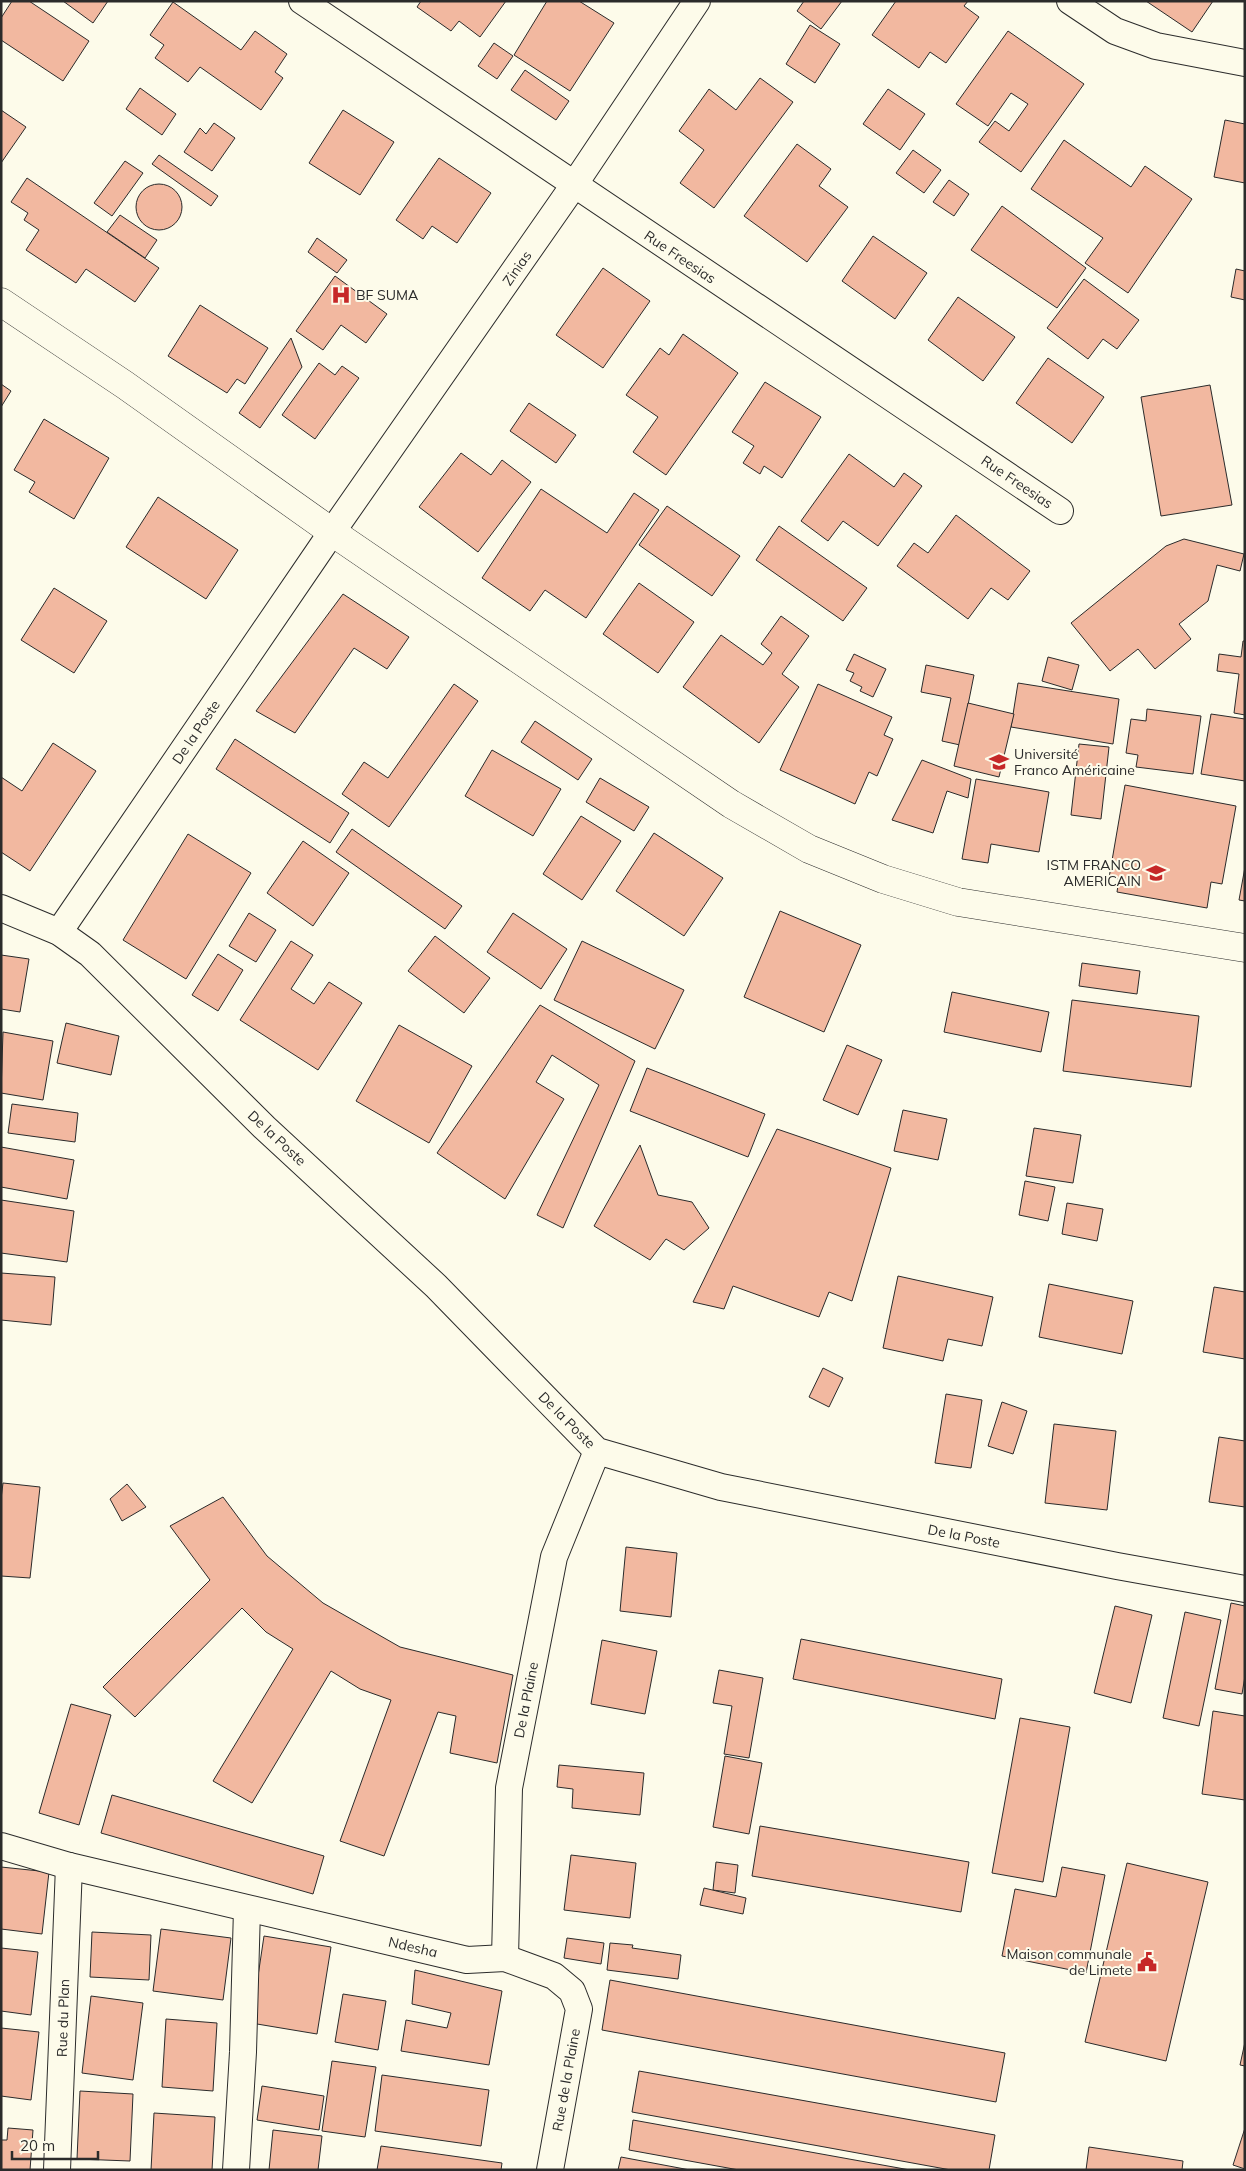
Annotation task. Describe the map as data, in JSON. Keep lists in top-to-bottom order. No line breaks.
{"streets":{"street":["Rue Freesias","Zinias","De la Poste","De la Plaine","Ndesha","Rue du Plan","Rue de la Plaine"]},"crossings":[["Rue Freesias","Zinias"],["Zinias","De la Poste"],["De la Poste","De la Plaine"],["De la Plaine","Ndesha"],["Ndesha","Rue du Plan"],["Ndesha","Rue de la Plaine"]],"places":{"hospital":["BF SUMA"],"school or university":["Université Franco Américaine","ISTM FRANCO AMERICAIN"],"public building":["Maison communale de Limete"]},"scale_bar":"20 m"}
